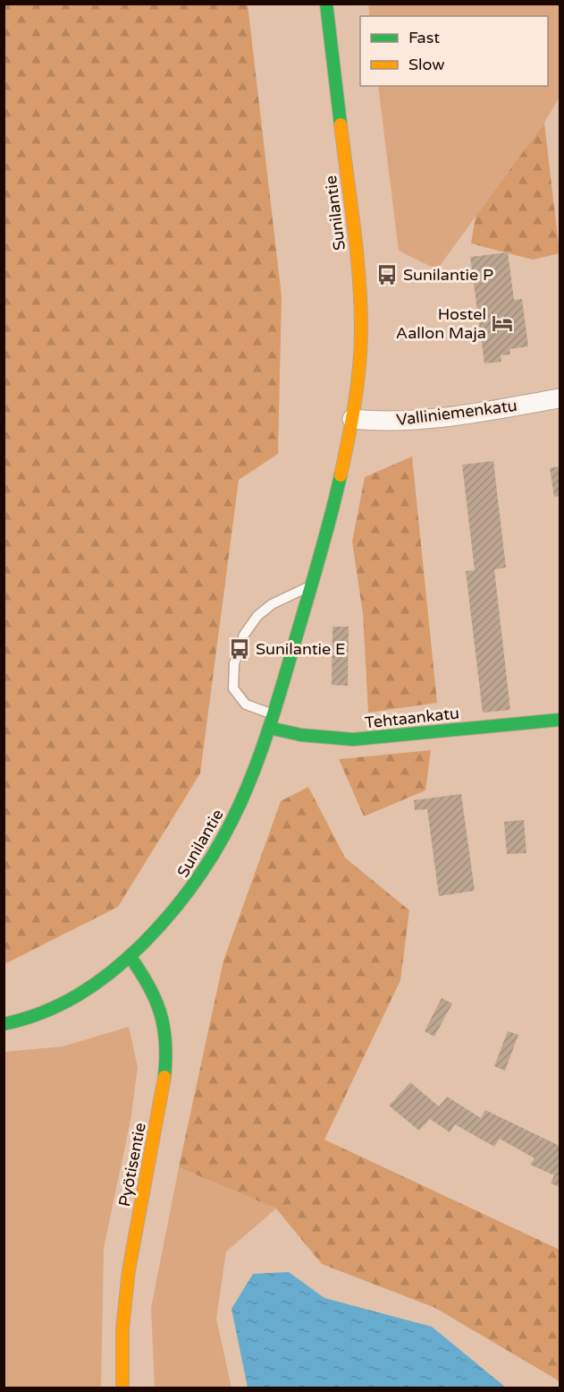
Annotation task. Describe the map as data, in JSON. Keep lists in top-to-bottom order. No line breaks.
{"streets":{"street":["Sunilantie","Valliniemenkatu","Tehtaankatu","Pyötisentie"]},"crossings":[["Sunilantie","Valliniemenkatu"],["Sunilantie","Tehtaankatu"],["Sunilantie","Pyötisentie"]],"places":{"bus stop":["Sunilantie P","Sunilantie E"],"hotel":["Hostel Aallon Maja"]},"legend":["Fast","Slow"]}
